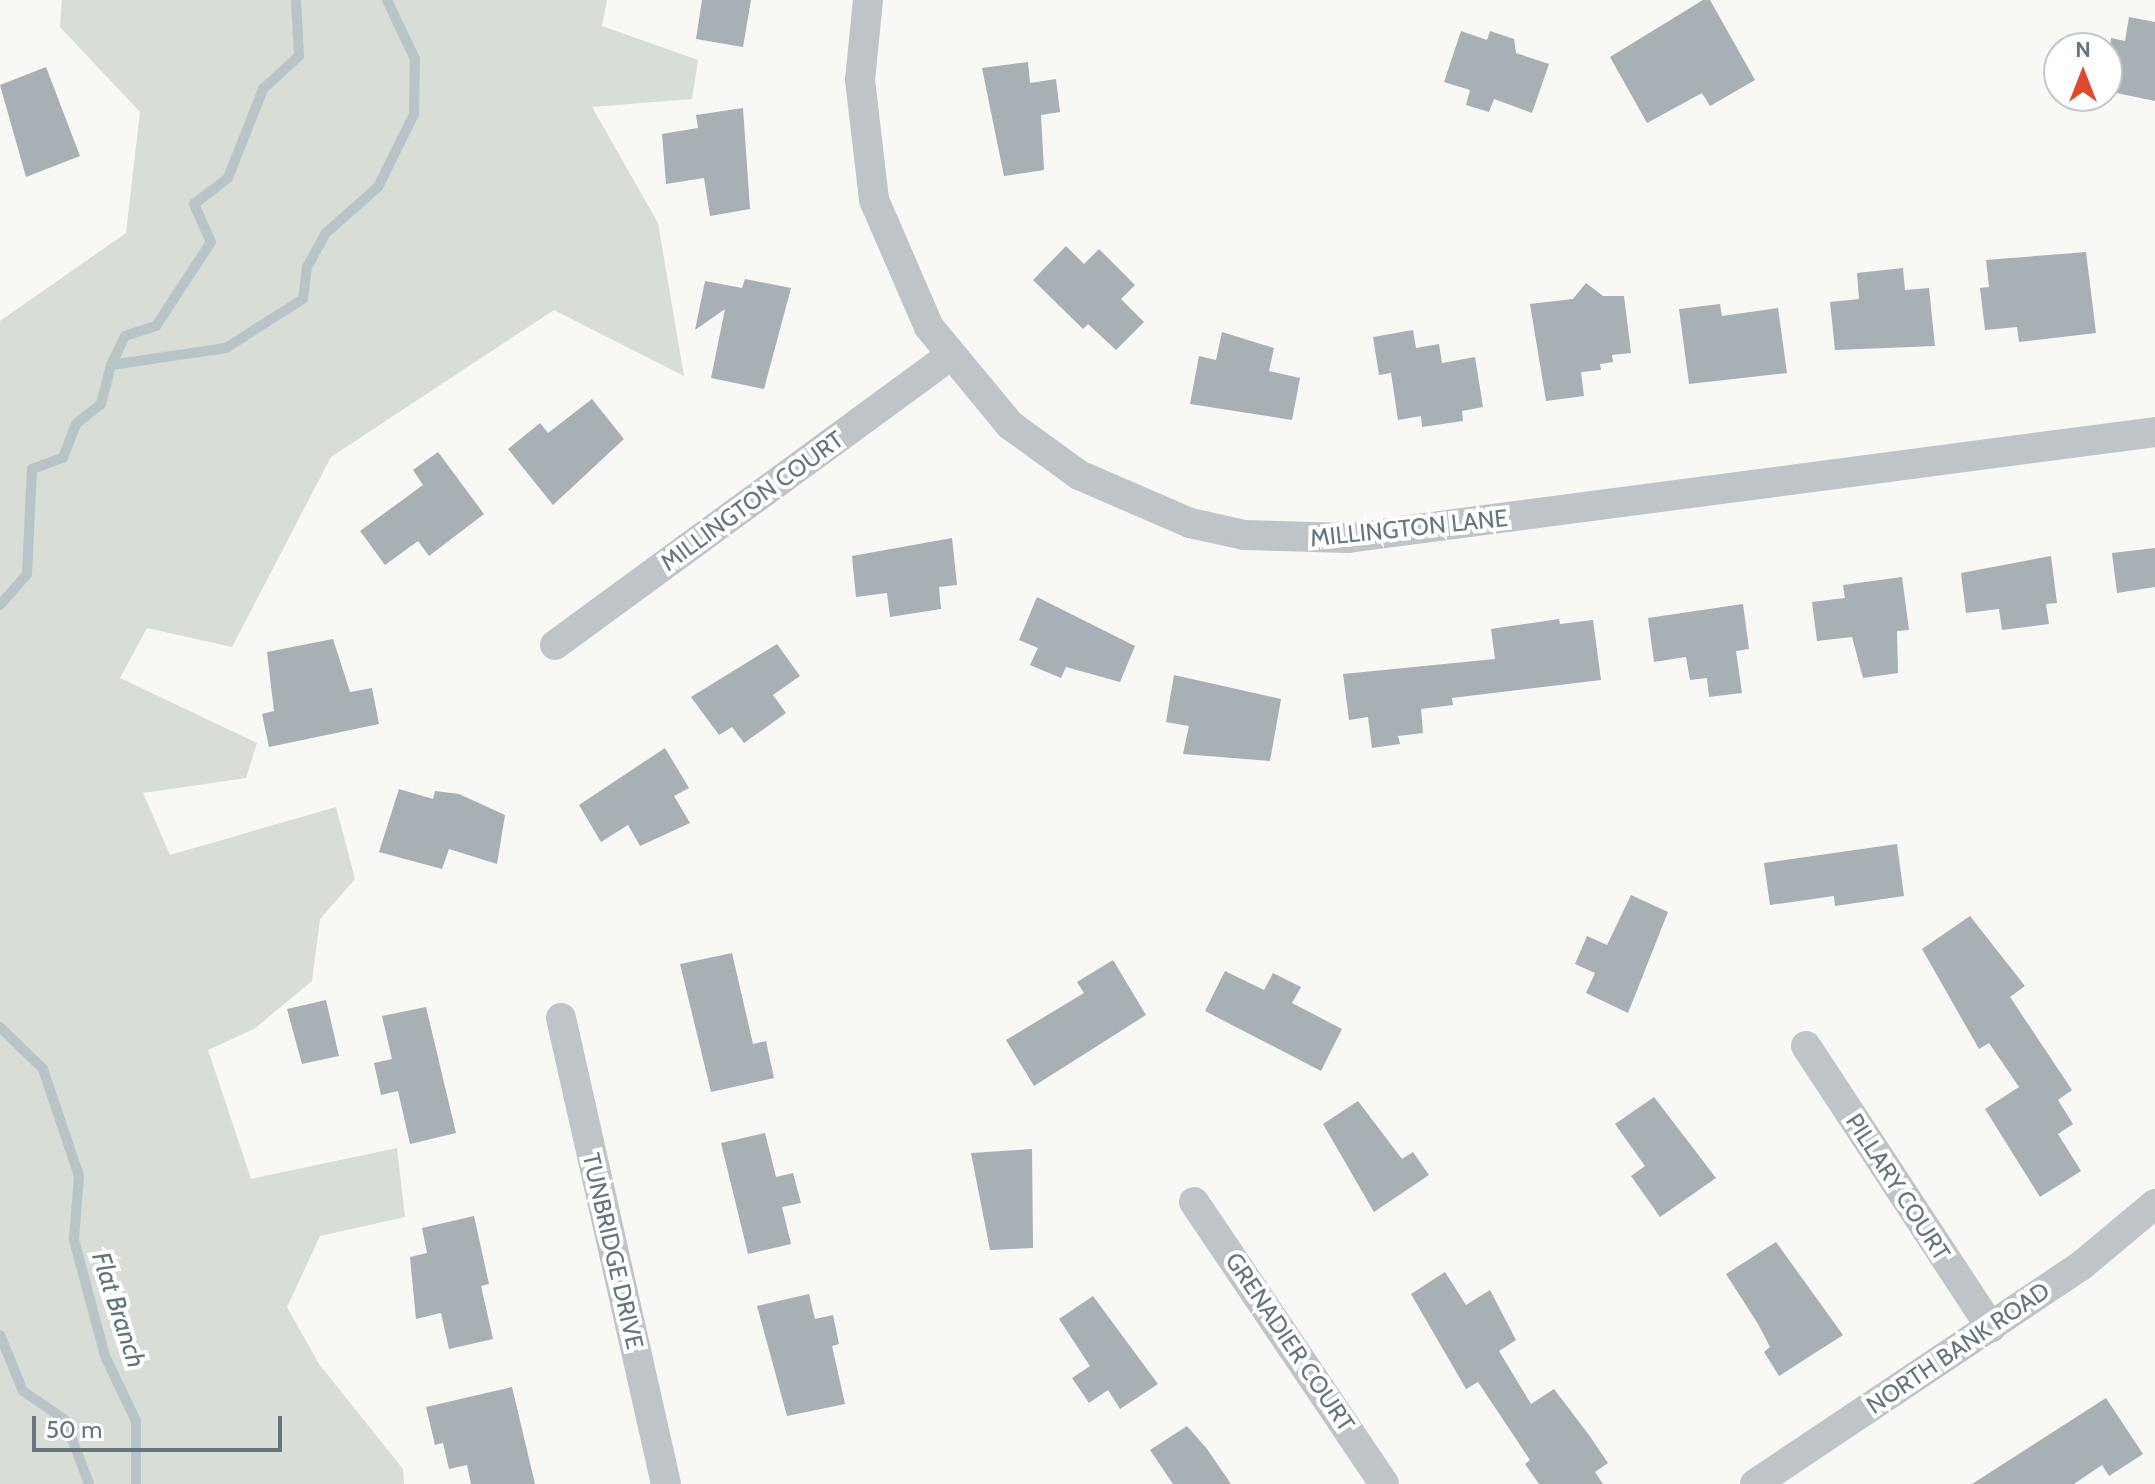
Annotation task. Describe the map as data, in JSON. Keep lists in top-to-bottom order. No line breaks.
{"streets":{"street":["MILLINGTON COURT","MILLINGTON LANE","PILLARY COURT","TUNBRIDGE DRIVE","GRENADIER COURT","NORTH BANK ROAD"]},"crossings":[["MILLINGTON COURT","MILLINGTON LANE"],["PILLARY COURT","NORTH BANK ROAD"]],"water":["Flat Branch"],"scale_bar":"50 m","north":"top"}
